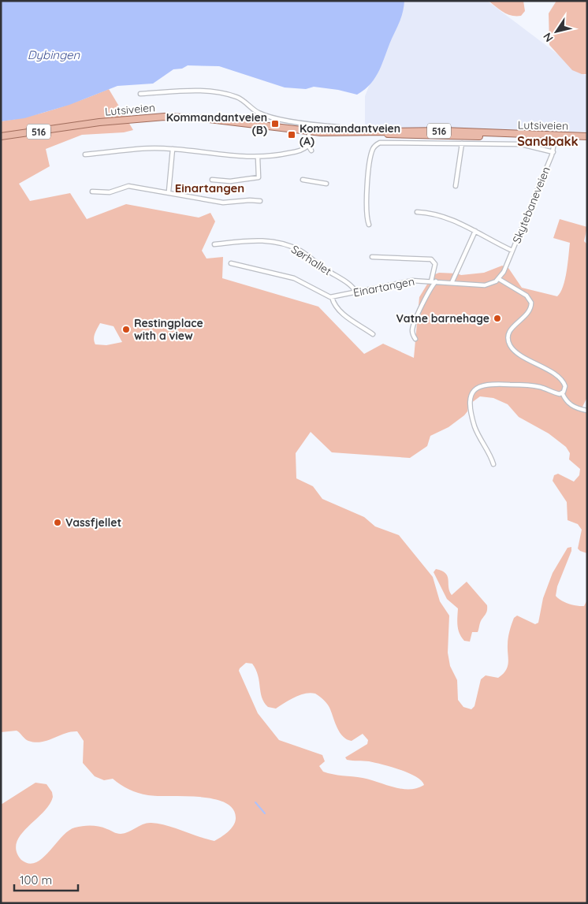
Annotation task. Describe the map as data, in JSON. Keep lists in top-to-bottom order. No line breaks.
{"streets":{"main road":["Lutsiveien","516"],"street":["Skytebaneveien","Sørhallet","Einartangen"]},"crossings":[["Lutsiveien","Skytebaneveien"],["Skytebaneveien","Einartangen"],["Sørhallet","Einartangen"]],"districts":["Sandbakk","Einartangen"],"water":["Dybingen"],"places":{"transit":["Kommandantveien (B)","Kommandantveien (A)"],"other":["Vatne barnehage","Restingplace with a view","Vassfjellet"]},"scale_bar":"100 m","north":"bottom left"}
